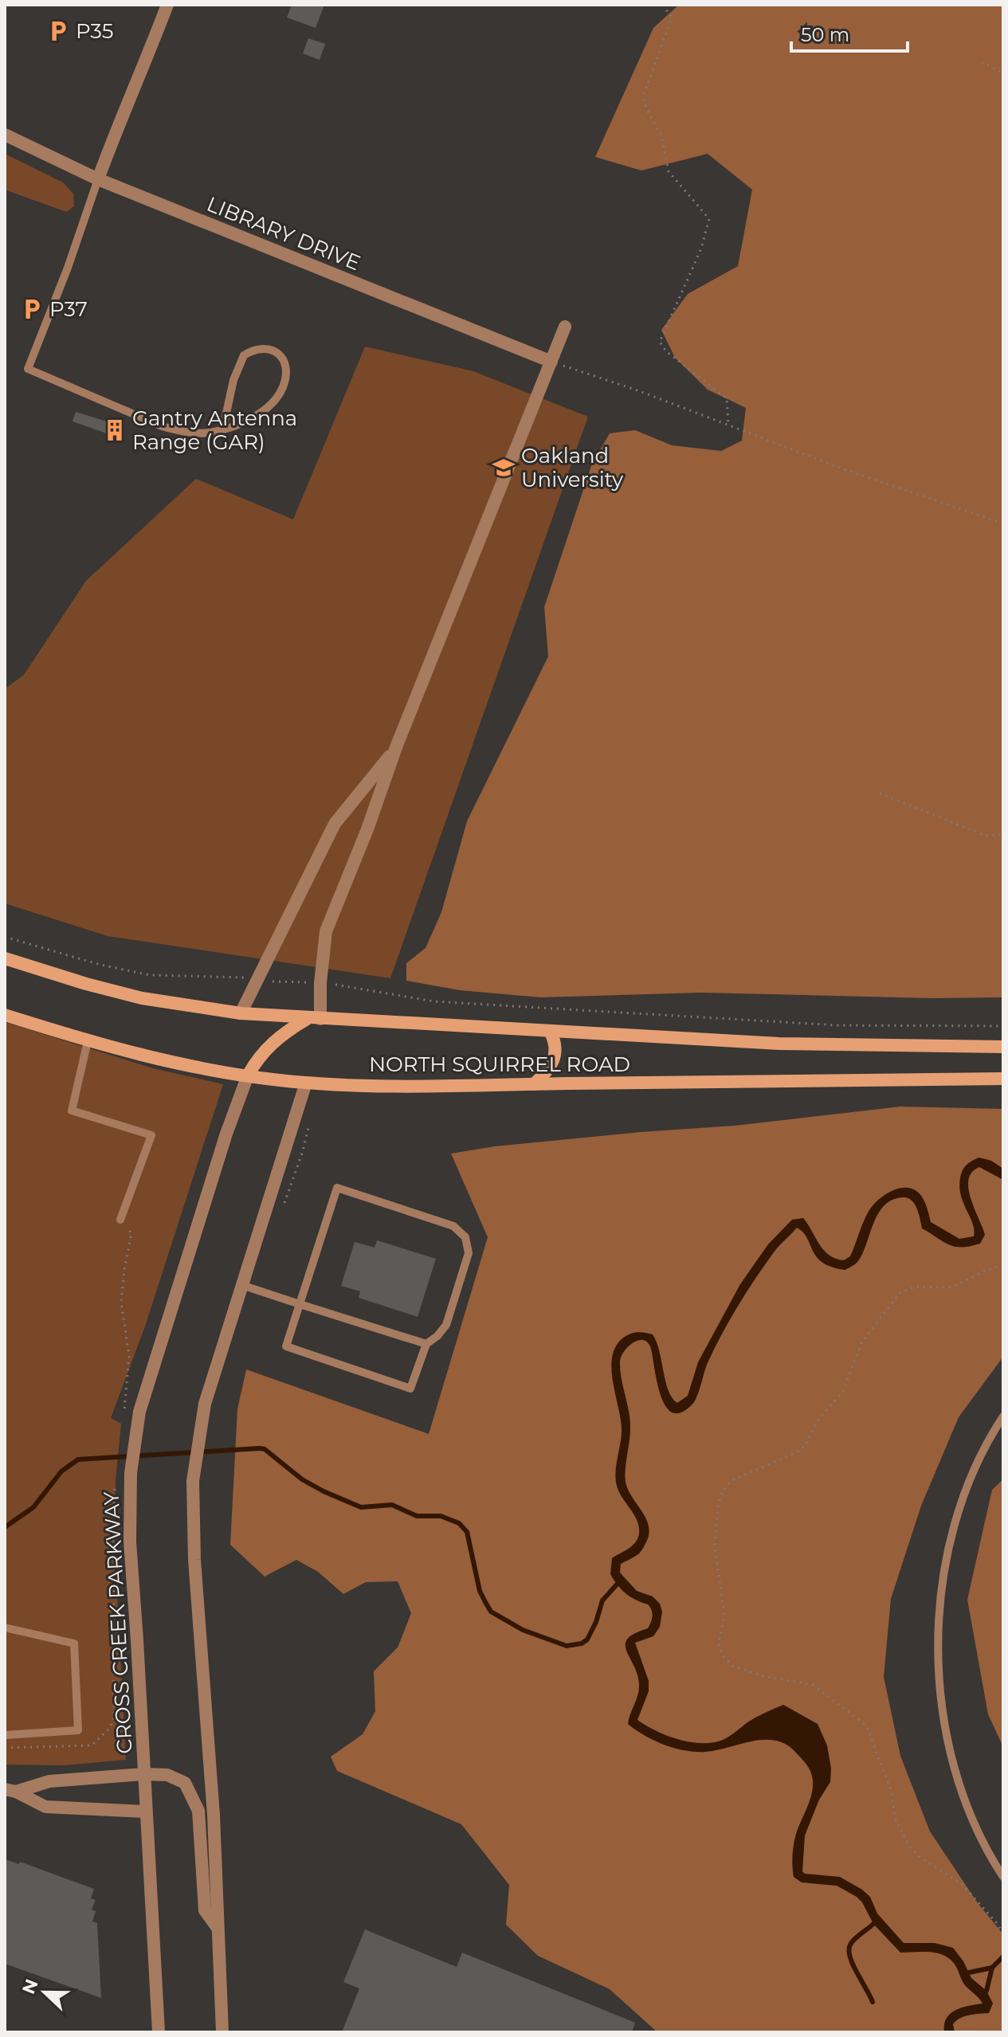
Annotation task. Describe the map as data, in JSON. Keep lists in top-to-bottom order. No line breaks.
{"streets":{"main road":["NORTH SQUIRREL ROAD"],"street":["LIBRARY DRIVE","CROSS CREEK PARKWAY"]},"crossings":[["NORTH SQUIRREL ROAD","CROSS CREEK PARKWAY"]],"places":{"parking":["P35","P37"],"building":["Gantry Antenna Range (GAR)"],"school or university":["Oakland University"]},"scale_bar":"50 m","north":"left"}
